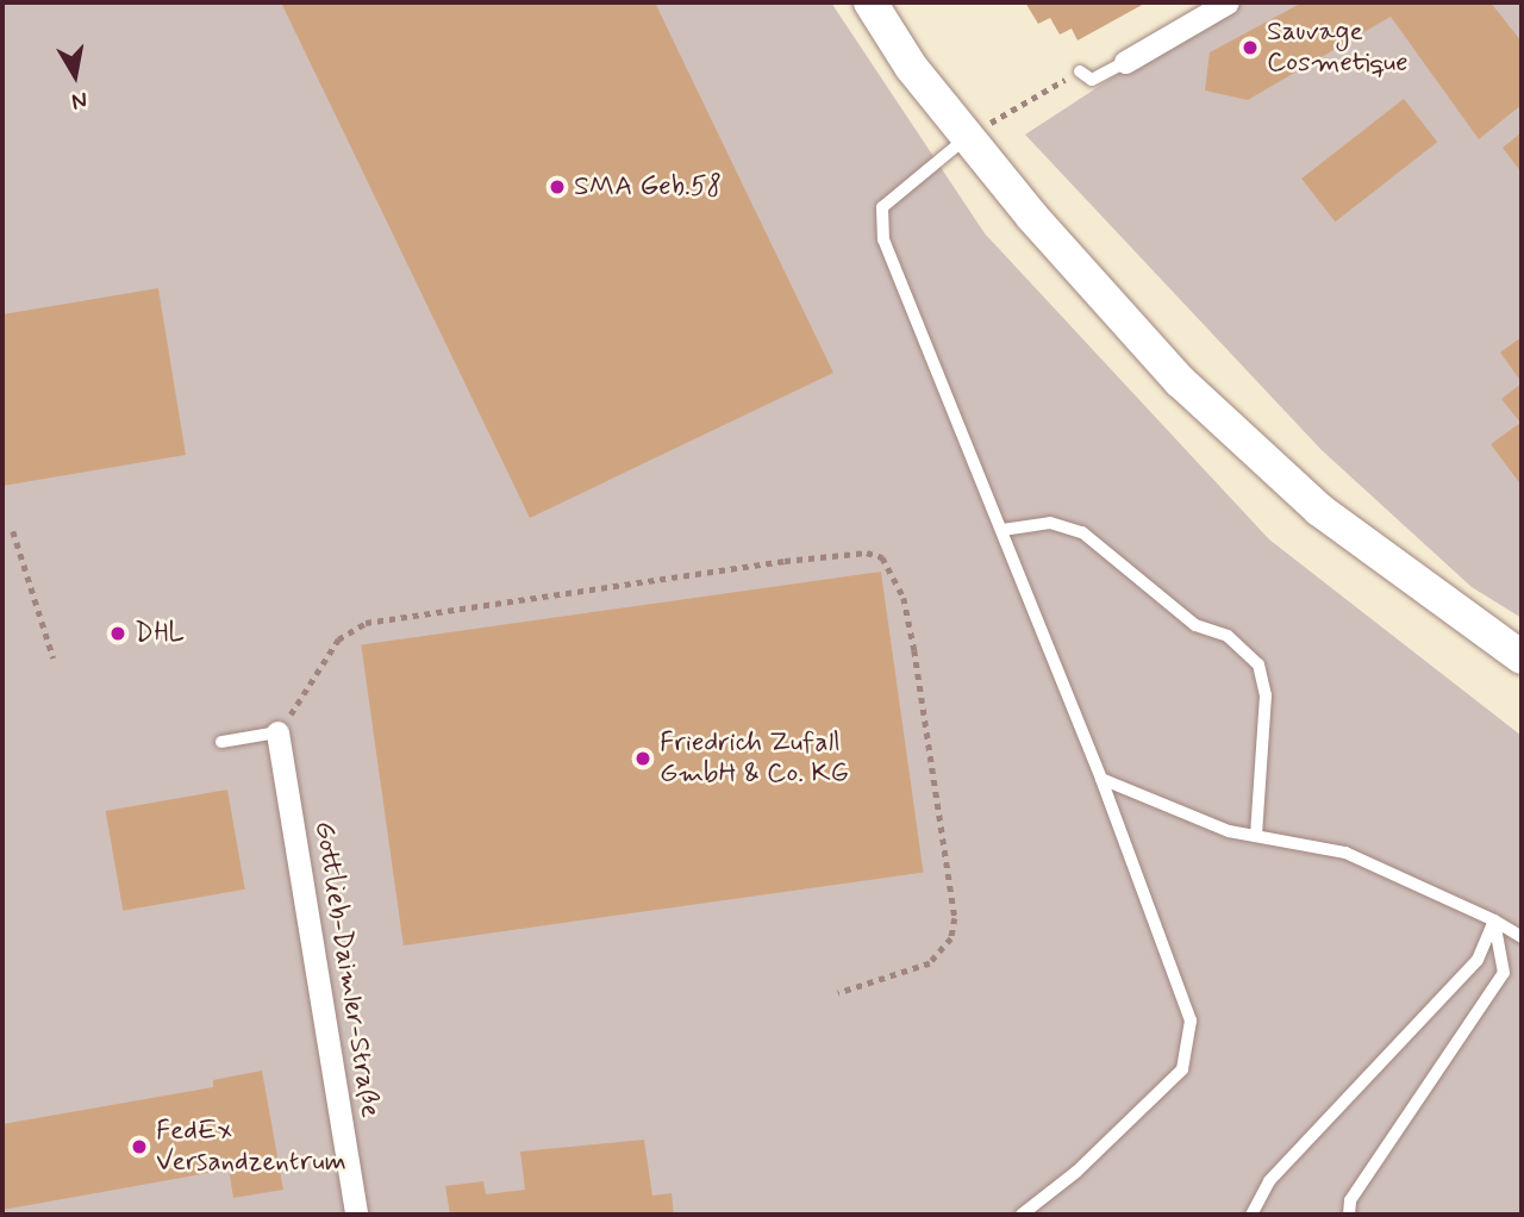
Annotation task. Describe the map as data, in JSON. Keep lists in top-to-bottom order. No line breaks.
{"streets":{"street":["Gottlieb-Daimler-Straße"]},"places":["Sauvage Cosmetique","SMA Geb.58","DHL","Friedrich Zufall GmbH & Co. KG","FedEx Versandzentrum"],"north":"bottom"}
